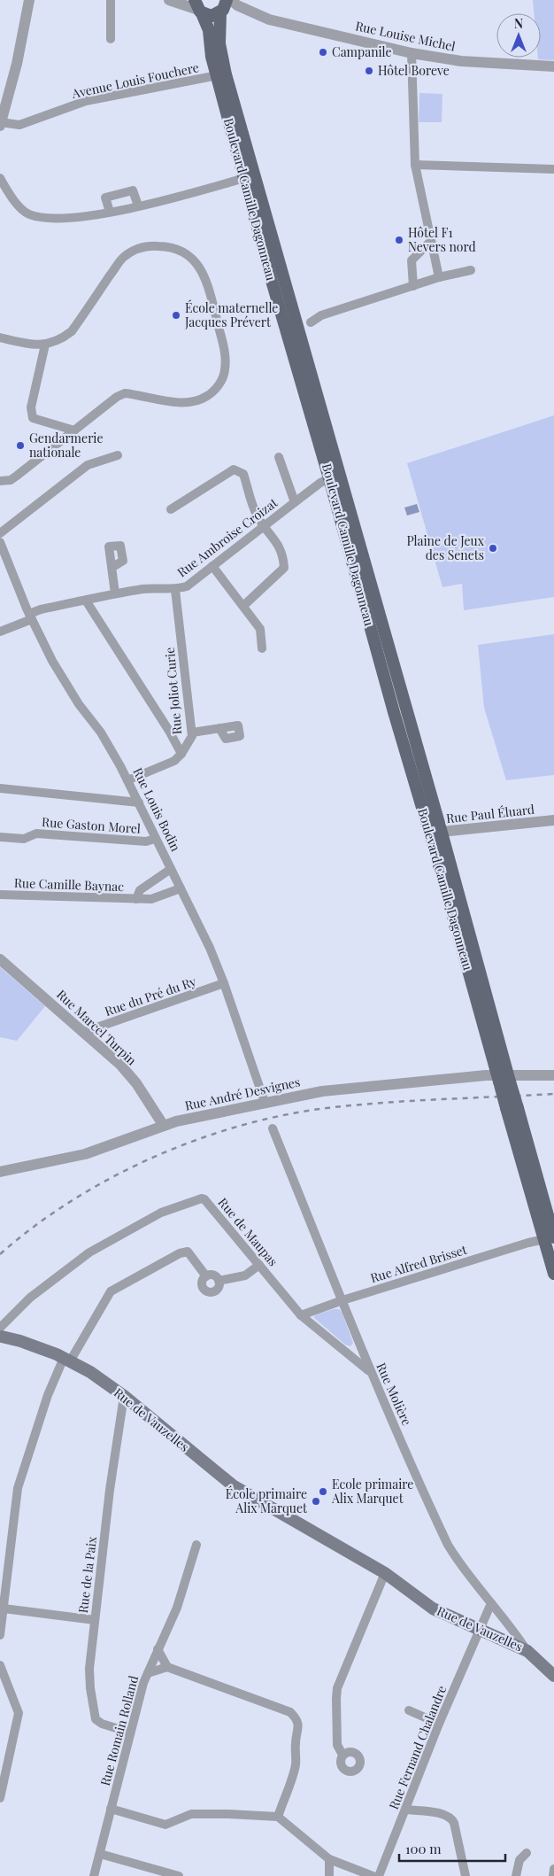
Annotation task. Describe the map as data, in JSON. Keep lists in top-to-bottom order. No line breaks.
{"streets":{"main road":["Boulevard Camille Dagonneau","Rue de Vauzelles"],"street":["Rue Louise Michel","Avenue Louis Fouchere","Rue Ambroise Croizat","Rue Joliot Curie","Rue Louis Bodin","Rue Paul Éluard","Rue Gaston Morel","Rue Camille Baynac","Rue du Pré du Ry","Rue Marcel Turpin","Rue André Desvignes","Rue de Maupas","Rue Alfred Brisset","Rue Molière","Rue de la Paix","Rue Romain Rolland","Rue Fernand Chalandre"]},"crossings":[["Rue Louise Michel","Boulevard Camille Dagonneau"],["Avenue Louis Fouchere","Boulevard Camille Dagonneau"],["Boulevard Camille Dagonneau","Rue Ambroise Croizat"],["Boulevard Camille Dagonneau","Rue Paul Éluard"],["Boulevard Camille Dagonneau","Rue André Desvignes"],["Rue Ambroise Croizat","Rue Joliot Curie"],["Rue Ambroise Croizat","Rue Louis Bodin"],["Rue Joliot Curie","Rue Louis Bodin"],["Rue Louis Bodin","Rue Gaston Morel"],["Rue Louis Bodin","Rue Camille Baynac"],["Rue Louis Bodin","Rue du Pré du Ry"],["Rue Louis Bodin","Rue André Desvignes"],["Rue du Pré du Ry","Rue Marcel Turpin"],["Rue Marcel Turpin","Rue André Desvignes"],["Rue de Maupas","Rue Alfred Brisset"],["Rue de Maupas","Rue Molière"],["Rue de Maupas","Rue de Vauzelles"],["Rue Alfred Brisset","Rue Molière"],["Rue Molière","Rue de Vauzelles"],["Rue Molière","Rue Fernand Chalandre"],["Rue de Vauzelles","Rue de la Paix"],["Rue de Vauzelles","Rue Fernand Chalandre"],["Rue de la Paix","Rue Romain Rolland"]],"places":["Campanile","Hôtel Boreve","Hôtel F1 Nevers nord","École maternelle Jacques Prévert","Gendarmerie nationale","Plaine de Jeux des Senets","Ecole primaire Alix Marquet","École primaire Alix Marquet"],"scale_bar":"100 m","north":"top"}
